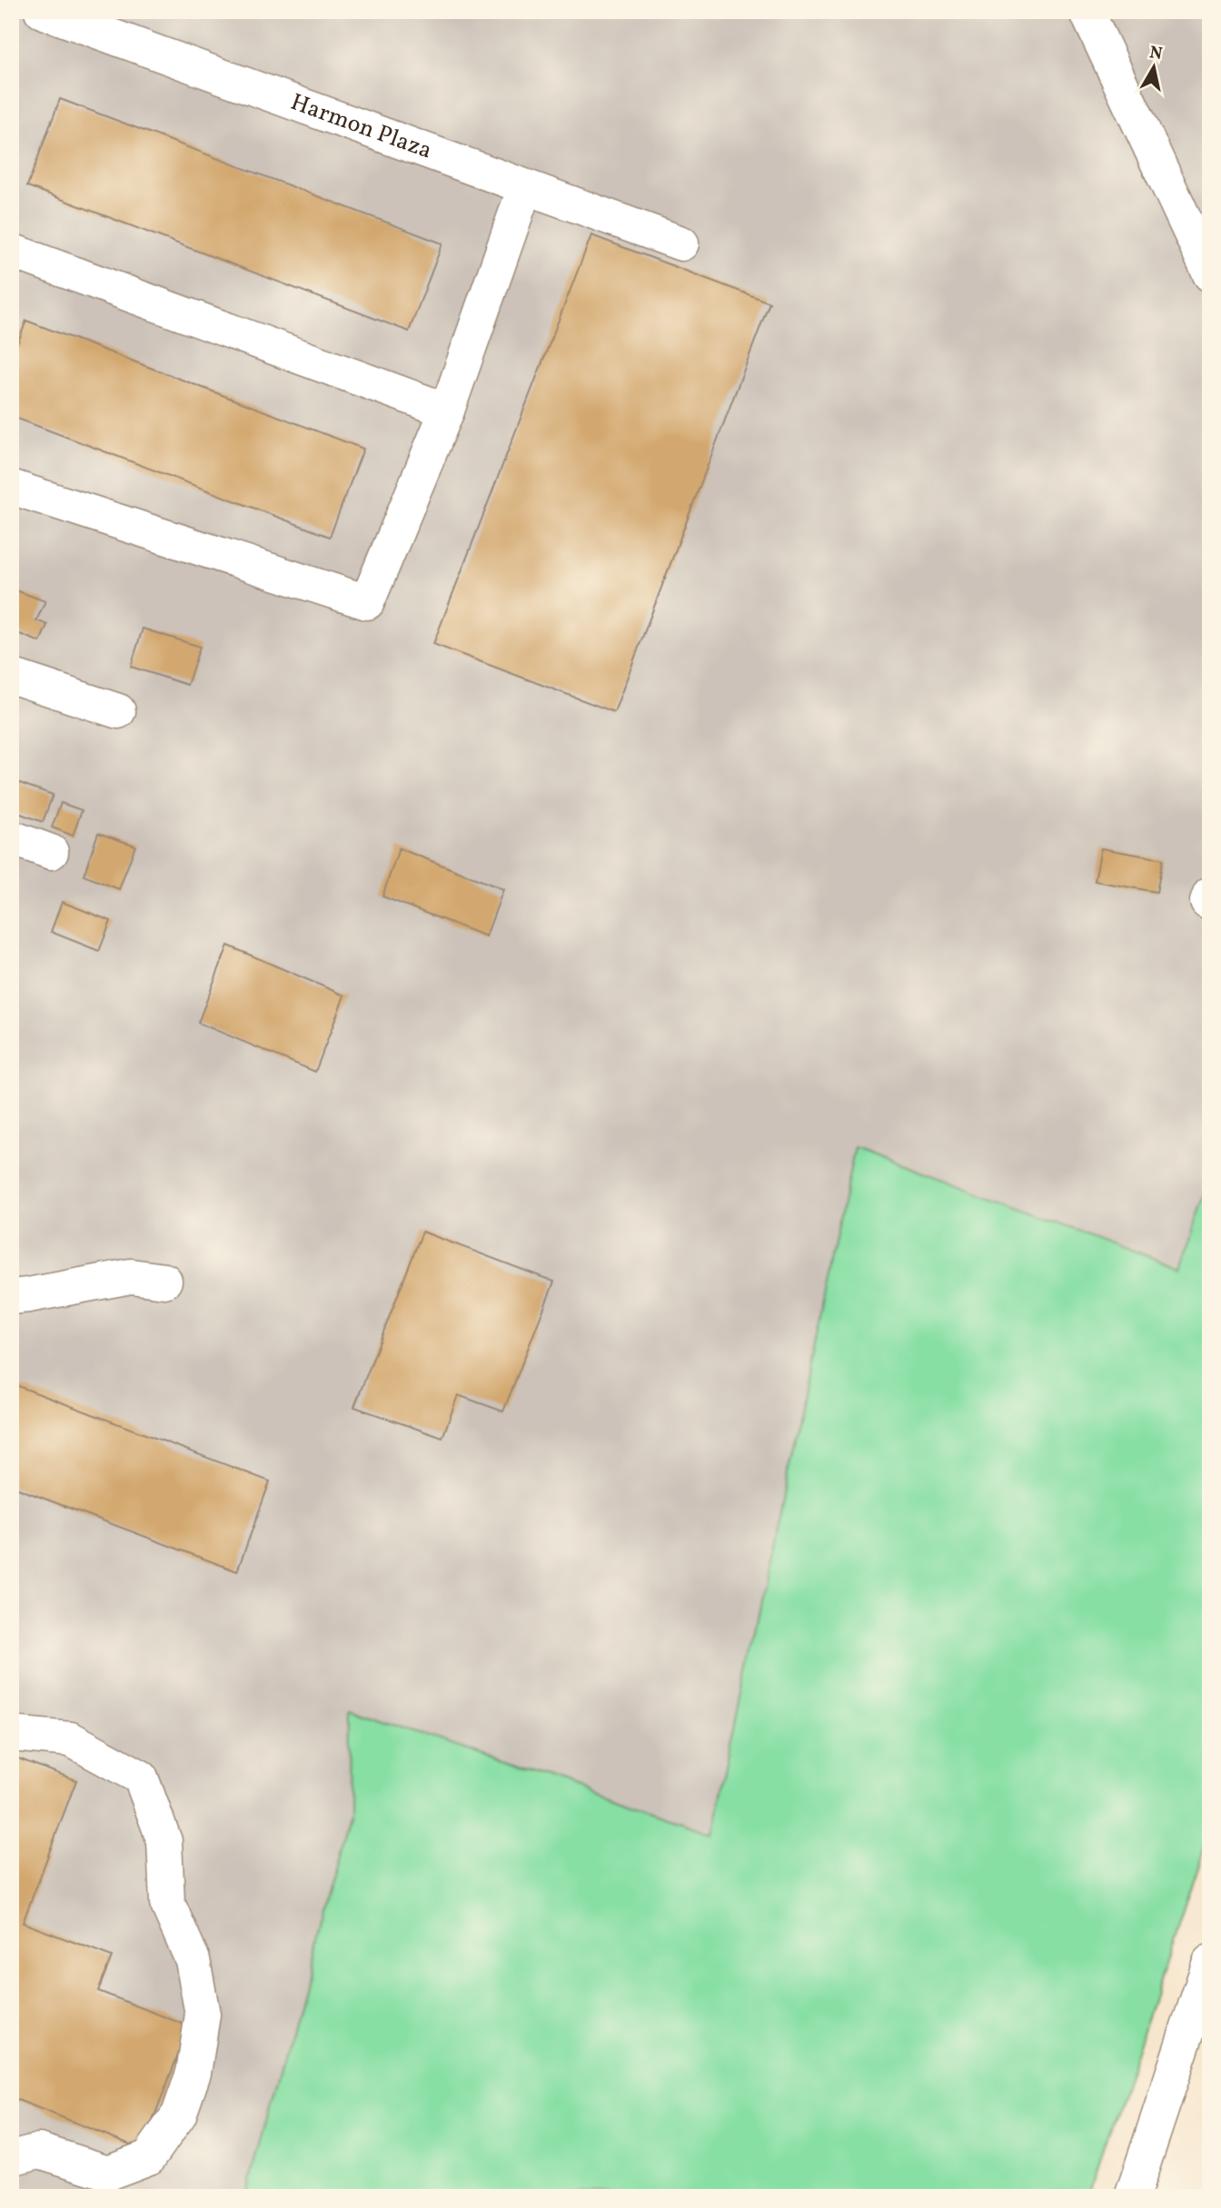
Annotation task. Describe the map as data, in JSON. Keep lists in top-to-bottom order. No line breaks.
{"streets":{"main road":["Harmon Plaza"]},"north":"top"}
